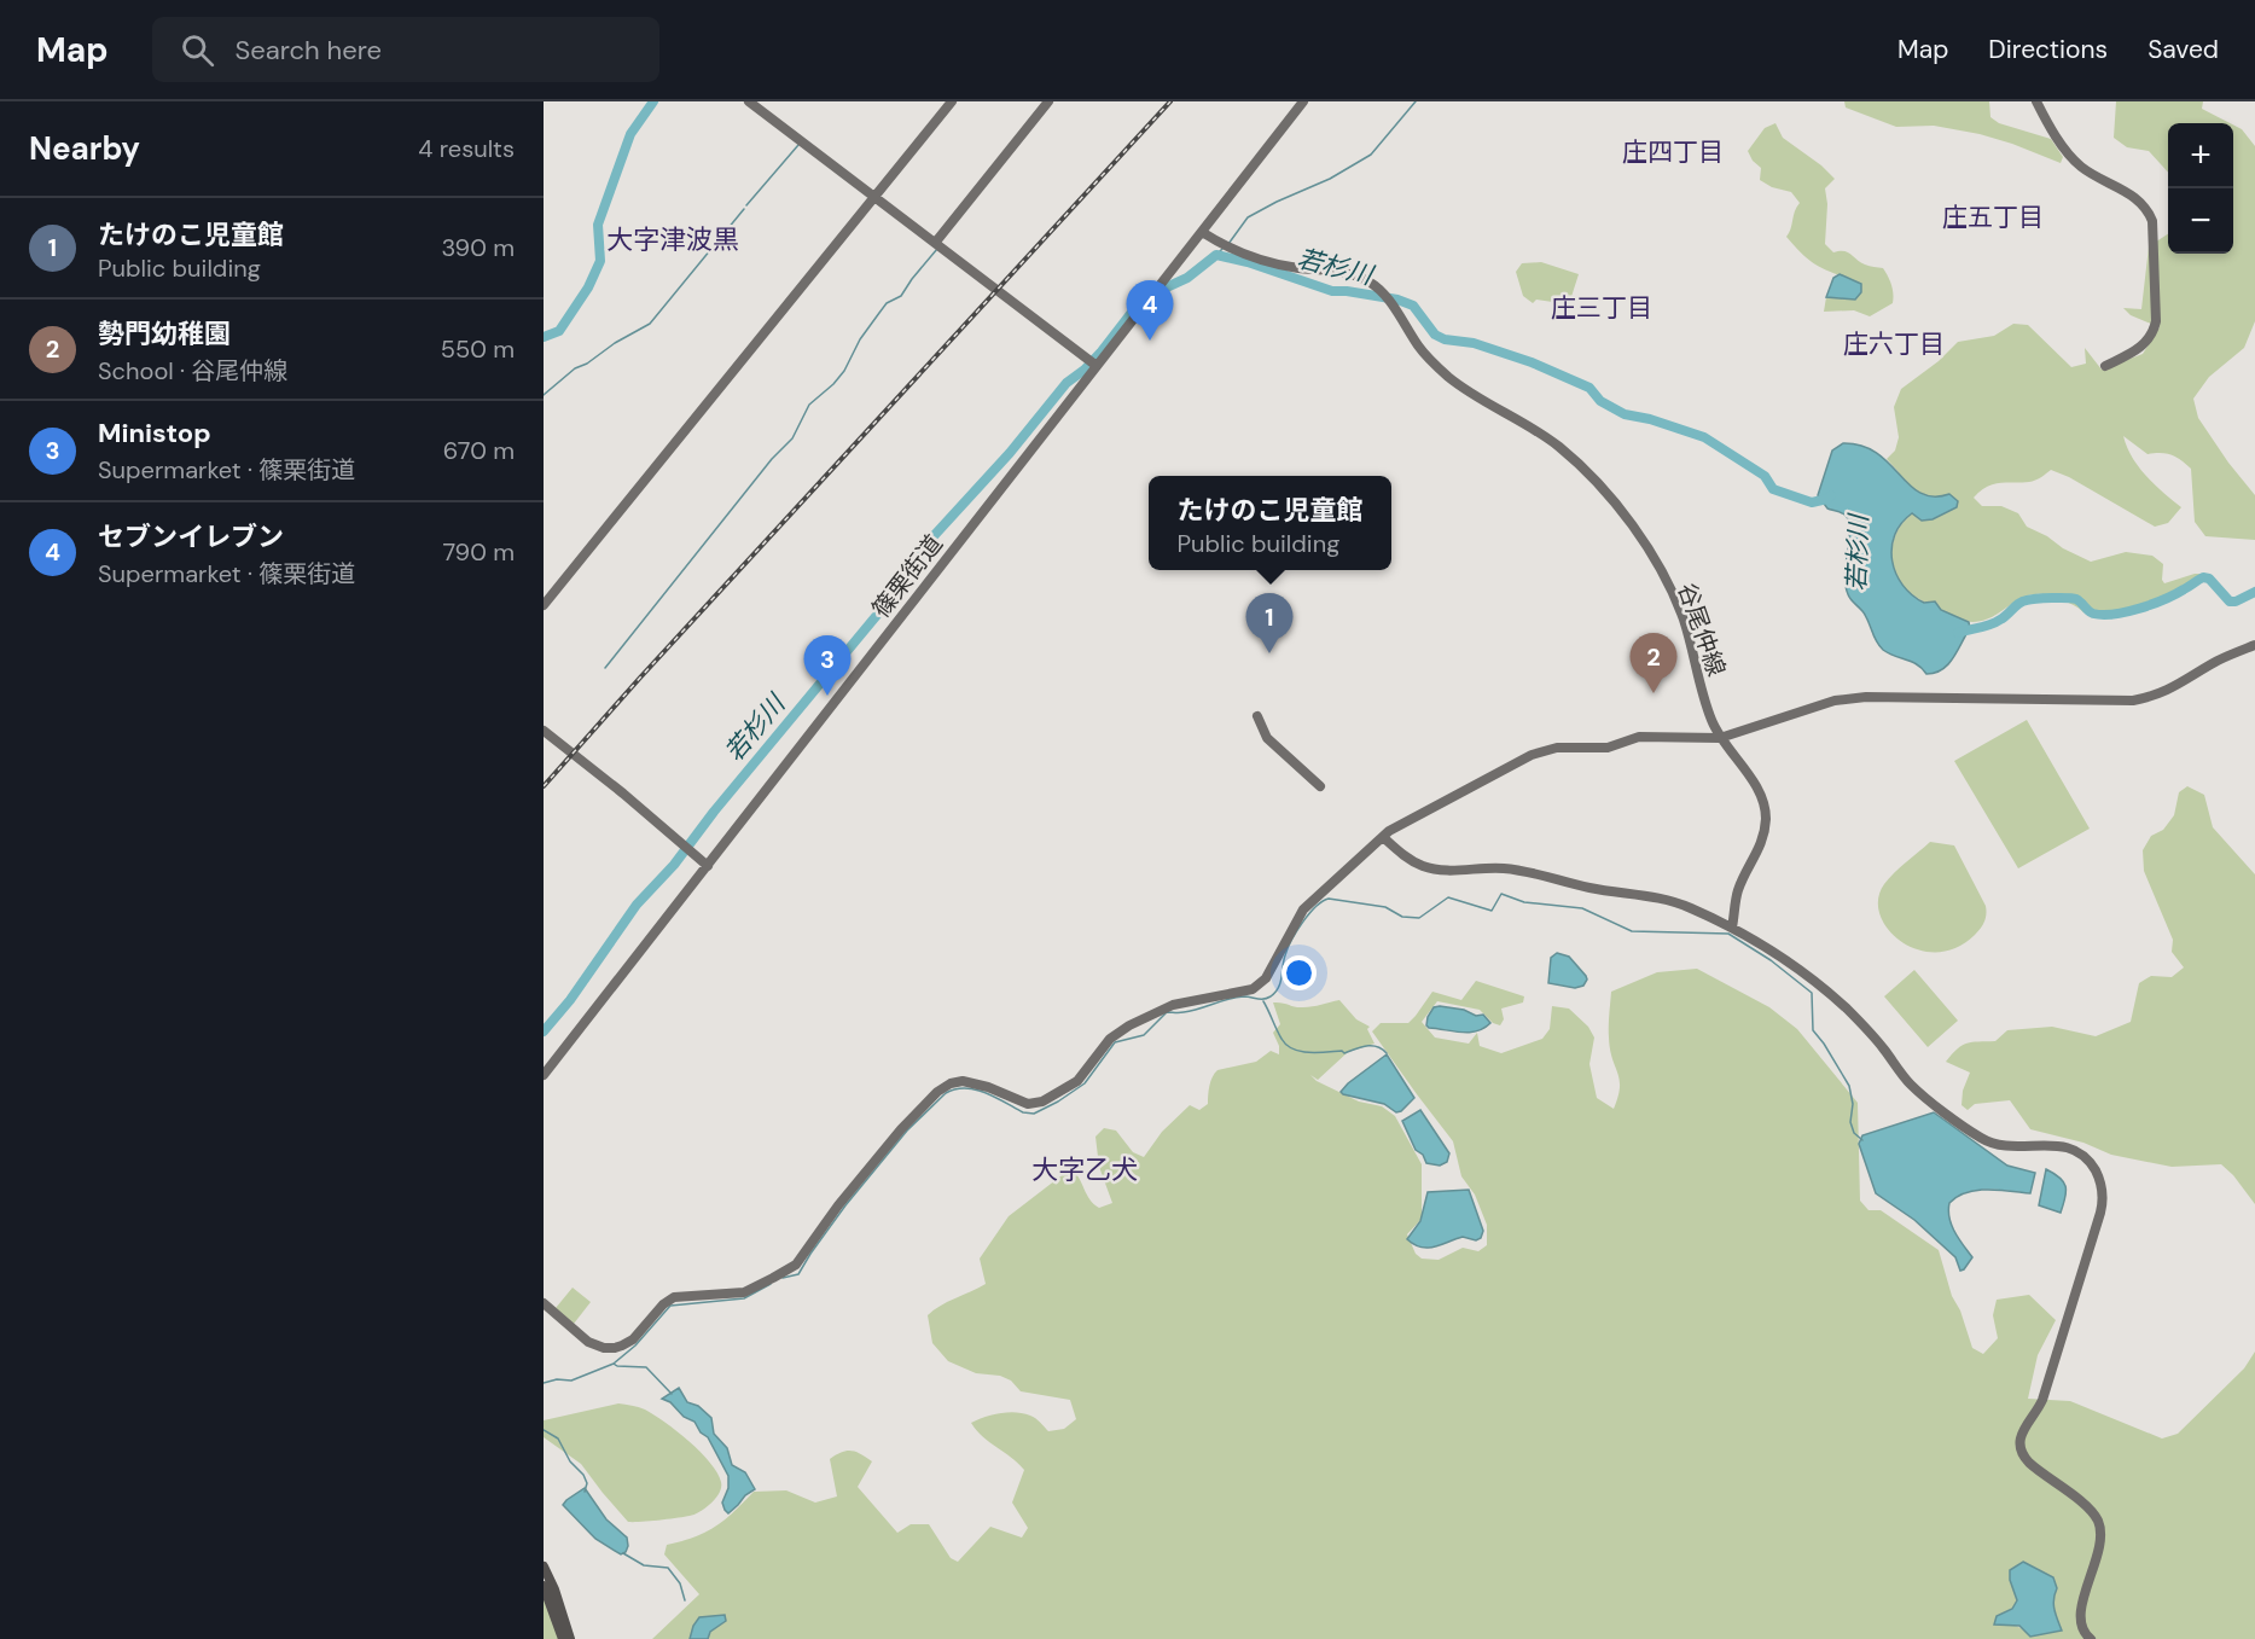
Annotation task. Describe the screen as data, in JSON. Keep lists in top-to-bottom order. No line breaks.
{"streets":{"street":["篠栗街道","谷尾仲線"]},"crossings":[["篠栗街道","谷尾仲線"]],"districts":["庄四丁目","庄五丁目","大字津波黒","庄三丁目","庄六丁目","大字乙犬"],"water":["若杉川"],"page":{"header":"Map","search":"Search here","nav":["Map","Directions","Saved"],"heading":["Nearby","4 results"],"map_buttons":["+","−"],"list":[{"mark":"1","name":"たけのこ児童館","note":"Public building","value":"390 m"},{"mark":"2","name":"勢門幼稚園","note":"School · 谷尾仲線","value":"550 m"},{"mark":"3","name":"Ministop","note":"Supermarket · 篠栗街道","value":"670 m"},{"mark":"4","name":"セブンイレブン","note":"Supermarket · 篠栗街道","value":"790 m"}],"pins":["4","1","2","3"],"popup":["たけのこ児童館","Public building"]}}
